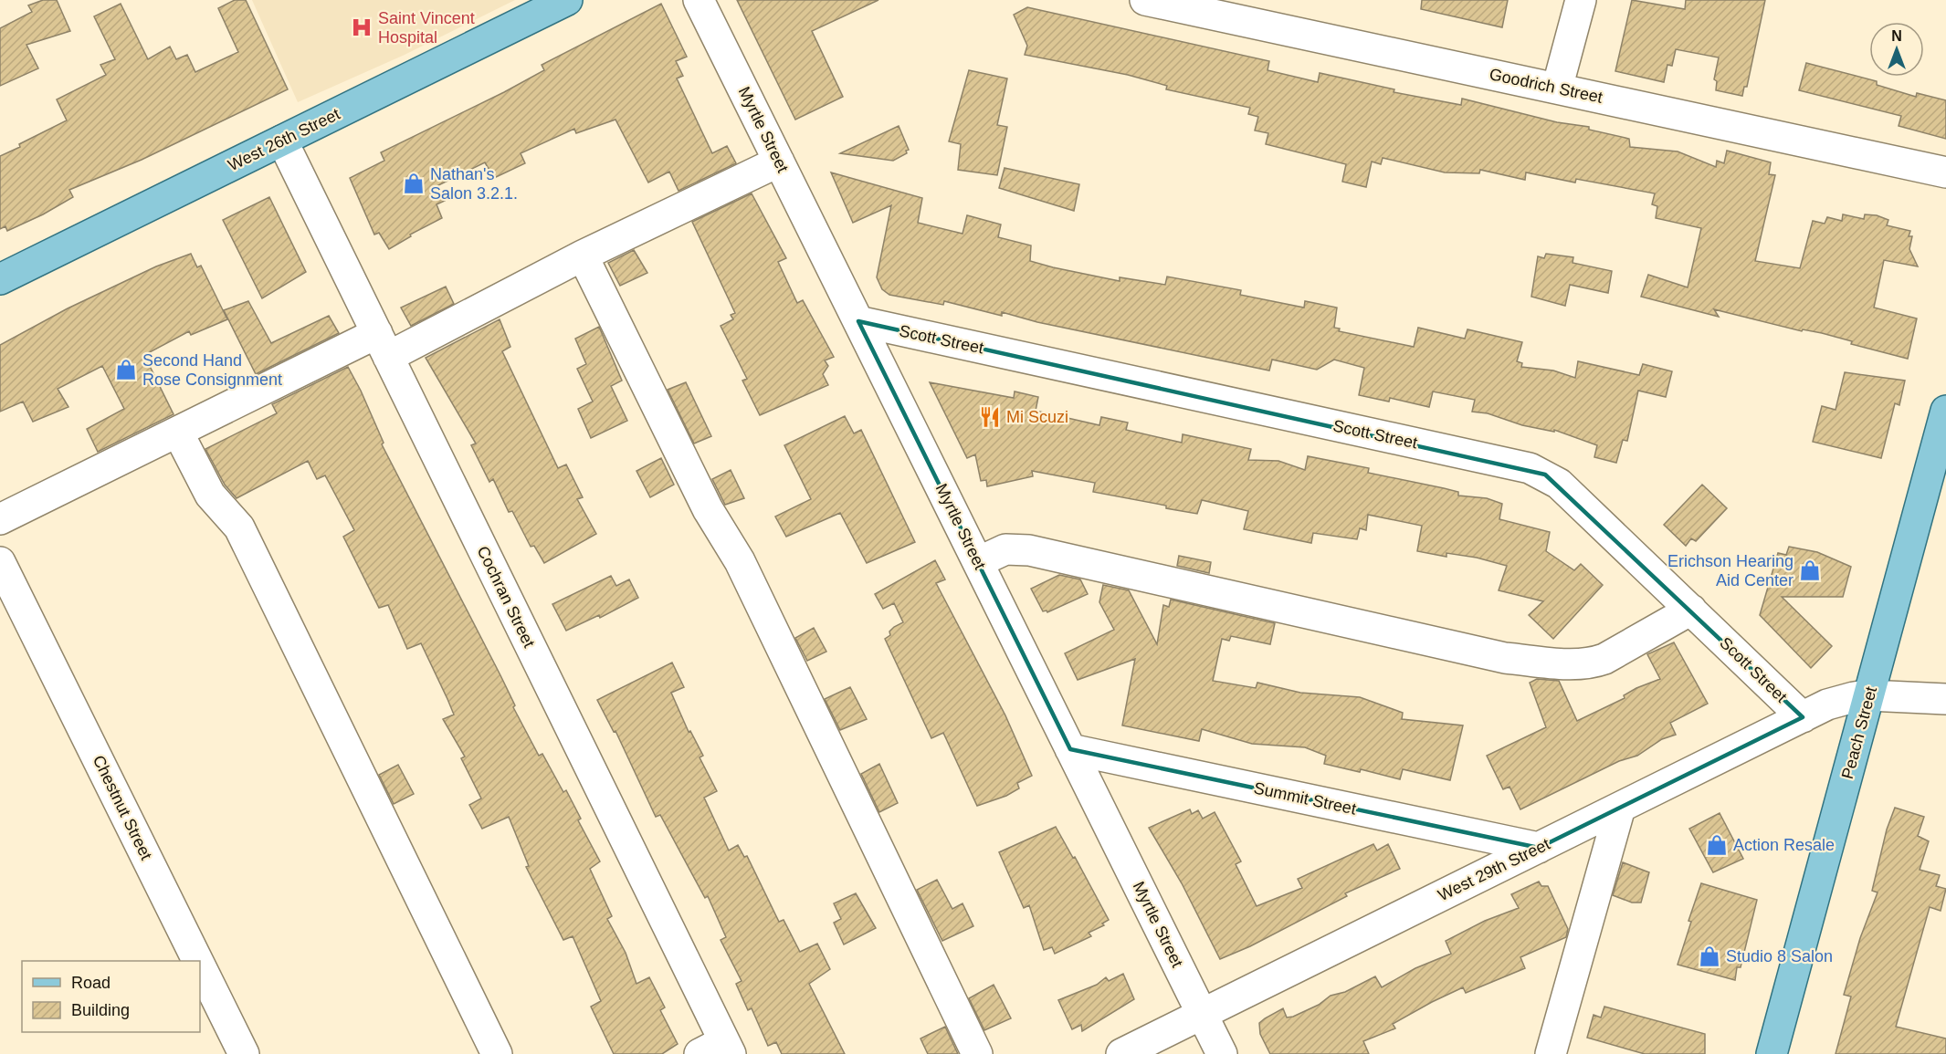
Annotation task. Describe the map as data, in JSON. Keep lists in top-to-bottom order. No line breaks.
{"streets":{"main road":["West 26th Street","Peach Street"],"street":["Goodrich Street","Myrtle Street","Scott Street","Cochran Street","Summit Street","Chestnut Street","West 29th Street"]},"crossings":[["Myrtle Street","Scott Street"],["Myrtle Street","Summit Street"],["Myrtle Street","West 29th Street"],["West 26th Street","Cochran Street"],["Scott Street","West 29th Street"],["Peach Street","West 29th Street"],["Summit Street","West 29th Street"]],"places":{"hospital":["Saint Vincent Hospital"],"shop":["Nathan's Salon 3.2.1.","Second Hand Rose Consignment","Erichson Hearing Aid Center","Action Resale","Studio 8 Salon"],"restaurant":["Mi Scuzi"]},"legend":["Road","Building"],"north":"top"}
